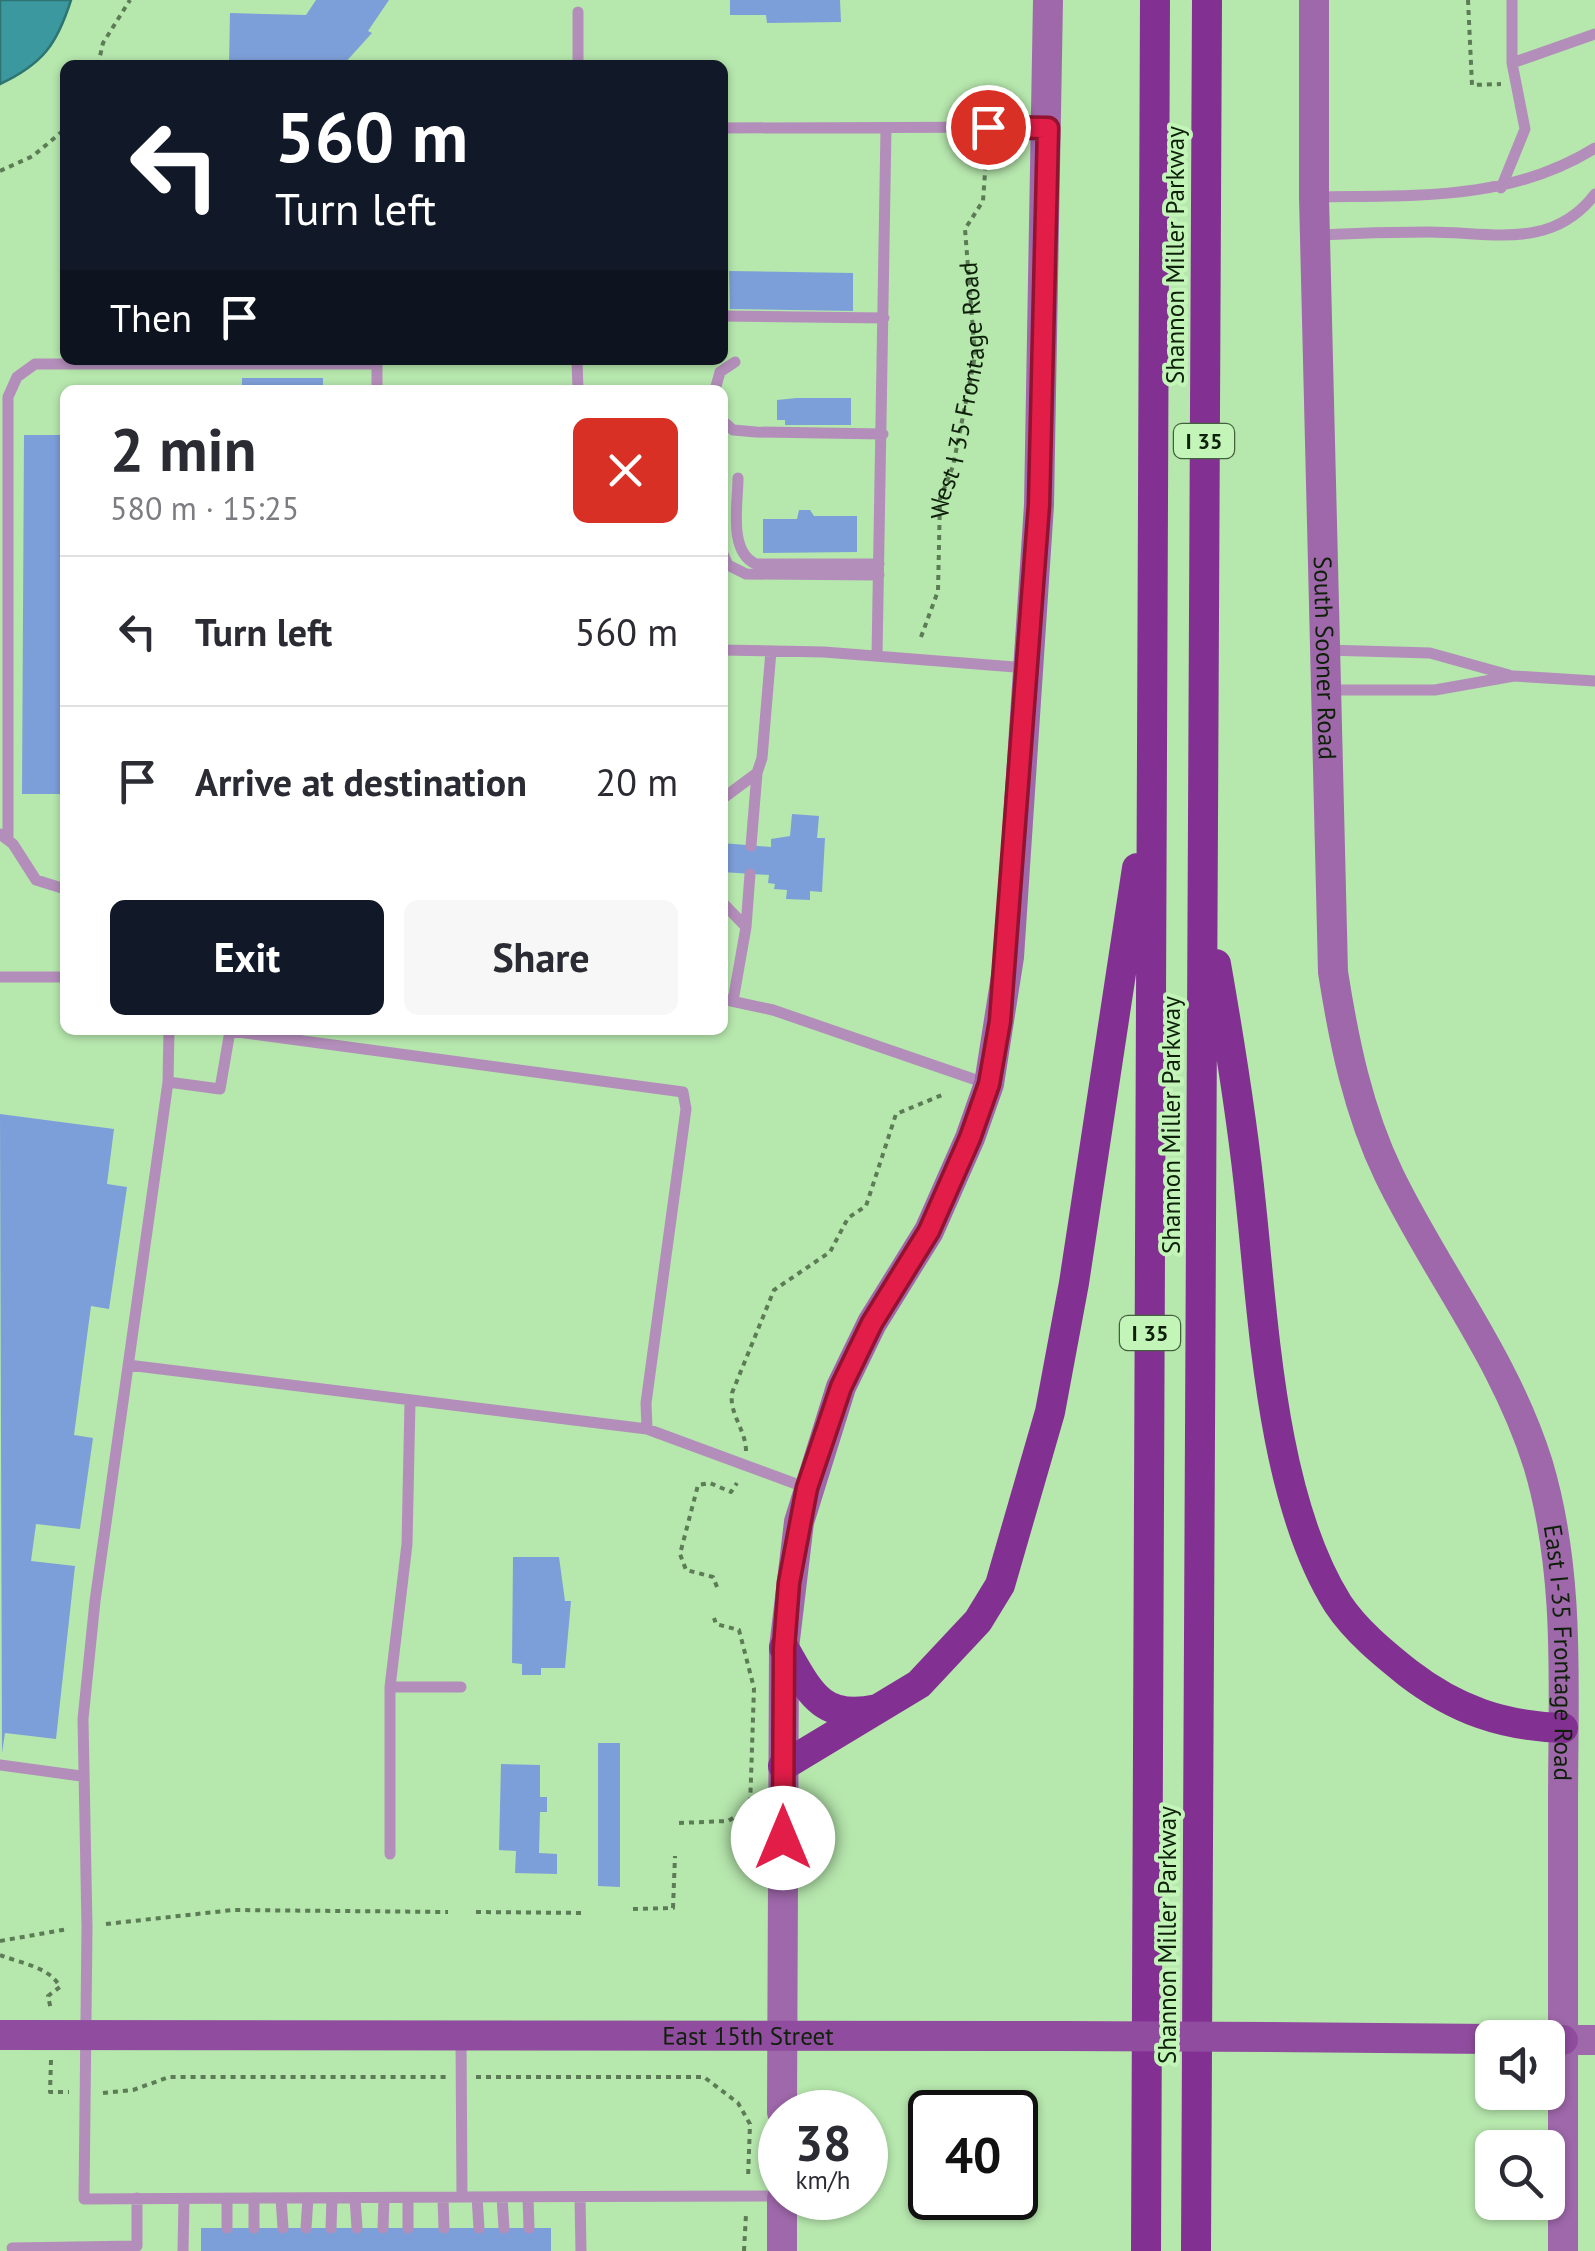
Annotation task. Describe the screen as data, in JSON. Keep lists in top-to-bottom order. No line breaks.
{"streets":{"highway":["Shannon Miller Parkway","I 35"],"main road":["East 15th Street"],"street":["South Sooner Road","East I-35 Frontage Road"],"path":["West I 35 Frontage Road"]},"crossings":[["South Sooner Road","East I-35 Frontage Road"]],"page":{"turn":["560 m","Turn left"],"then":"Then","heading":["2 min","580 m · 15:25"],"list":[{"name":"Turn left","value":"560 m"},{"name":"Arrive at destination","value":"20 m"}],"buttons":["Exit","Share"],"speed":"38 km/h","limit":"40"}}
